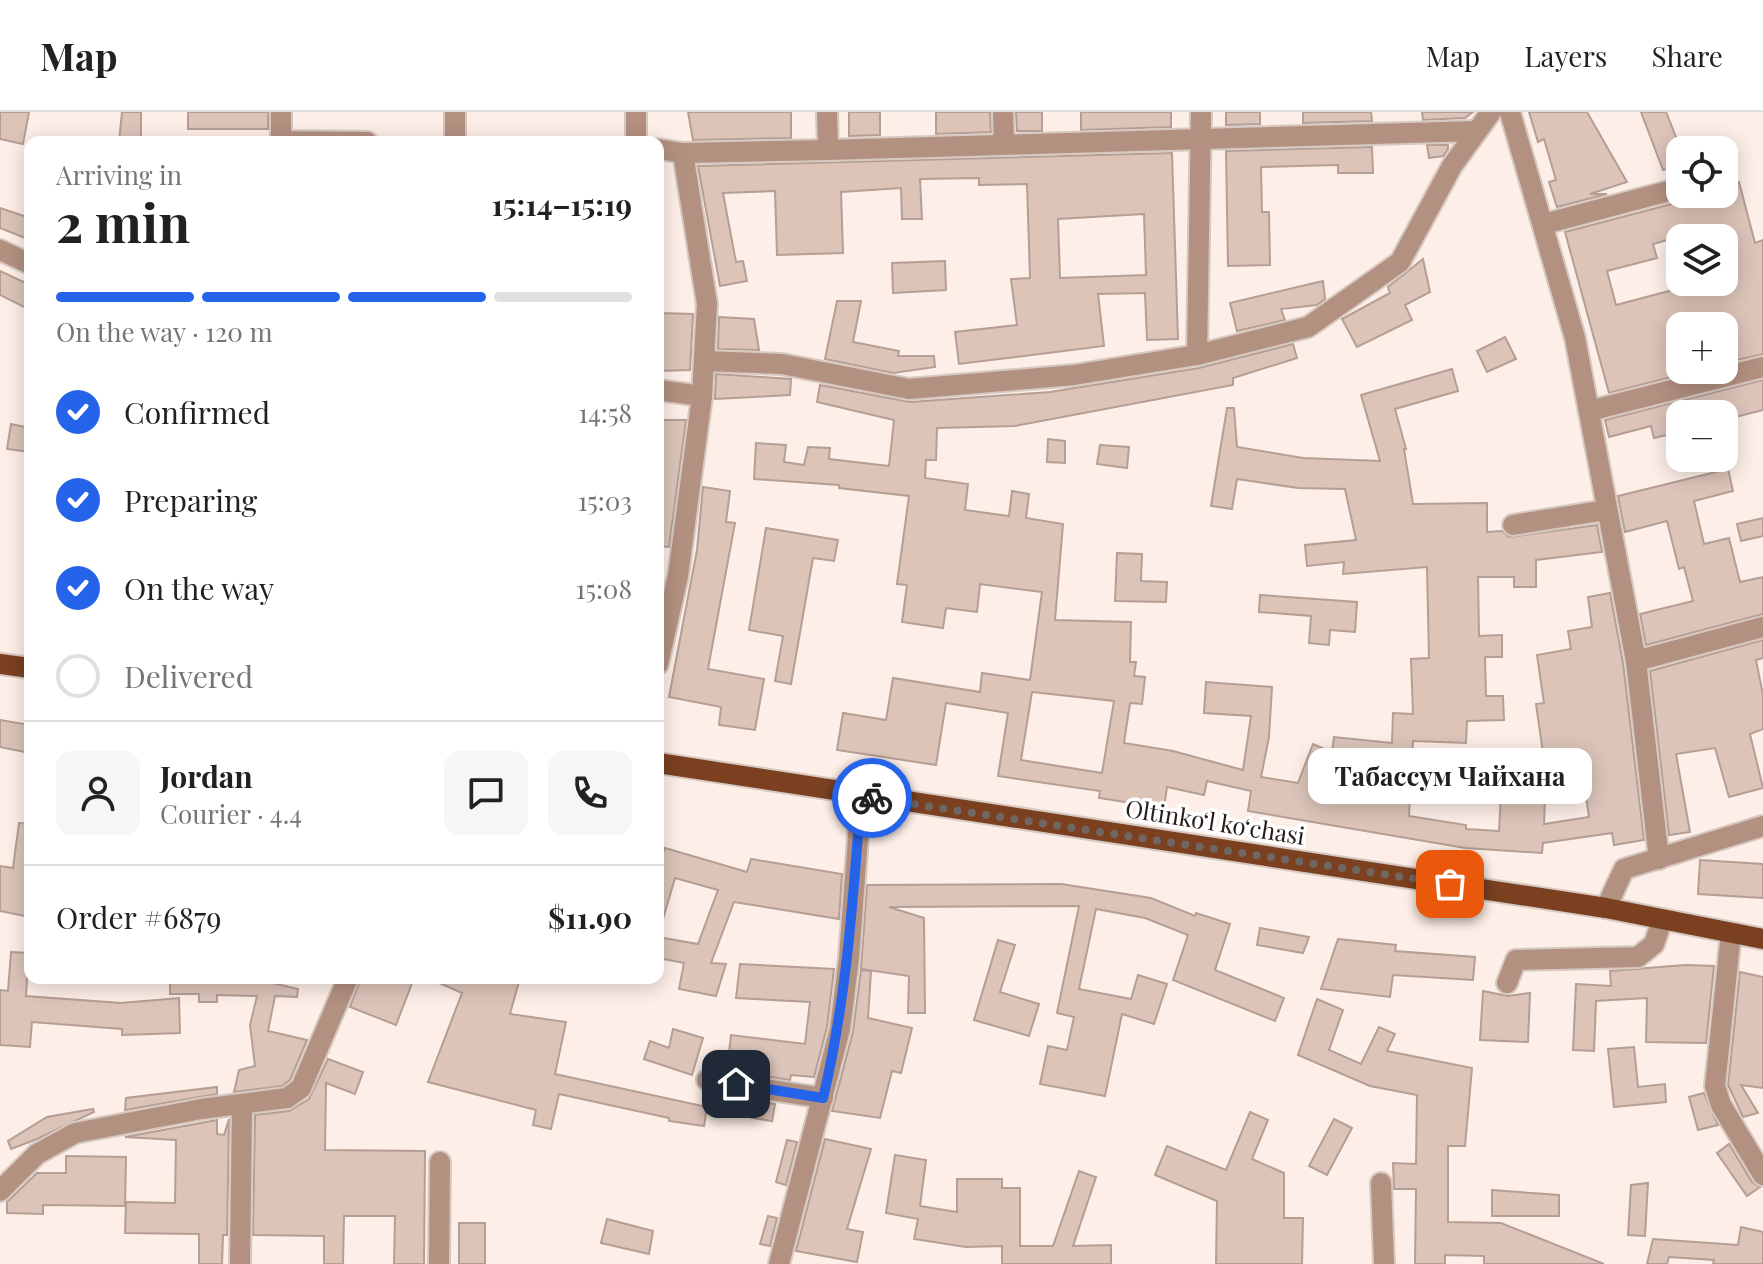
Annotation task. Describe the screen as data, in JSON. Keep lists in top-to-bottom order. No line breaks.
{"streets":{"main road":["Oltinkoʻl koʻchasi"]},"places":["Табассум Чайхана"],"page":{"header":"Map","nav":["Map","Layers","Share"],"map_buttons":["+","−"],"heading":["2 min","Arriving in","15:14–15:19"],"panel":["Jordan","Courier · 4.4","Order #6879","$11.90"],"bar":"On the way · 120 m","list":[["Confirmed","14:58"],["Preparing","15:03"],["On the way","15:08"],"Delivered"],"bubble":"Табассум Чайхана"}}
